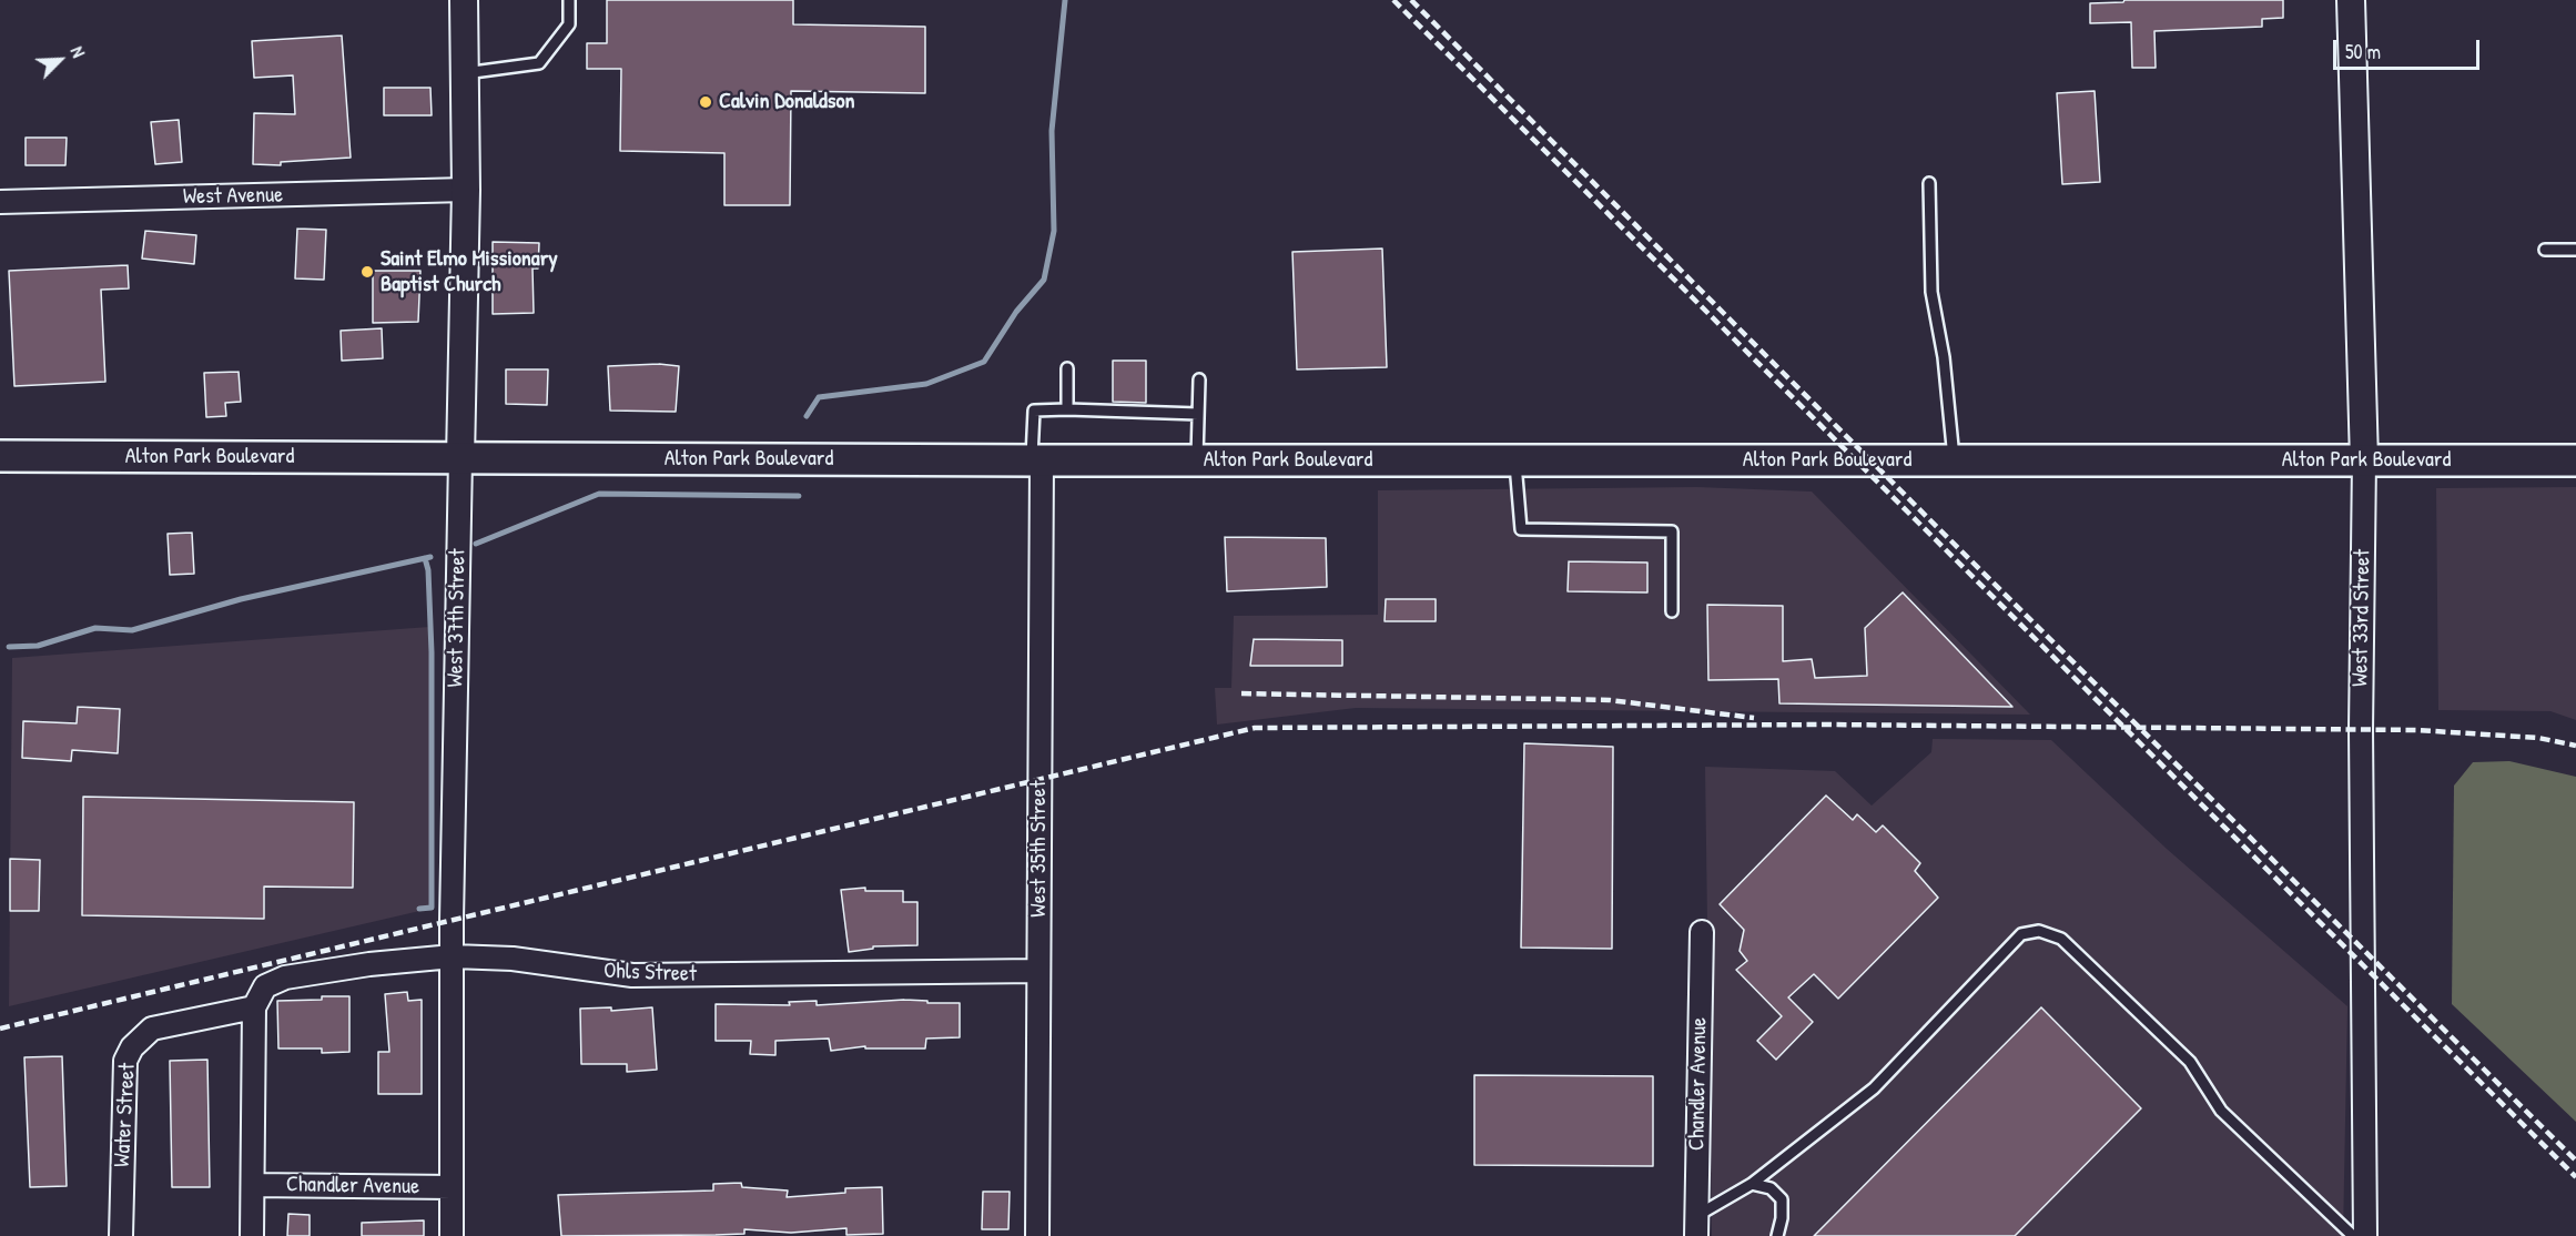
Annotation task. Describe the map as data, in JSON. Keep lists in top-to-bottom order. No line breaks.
{"streets":{"main road":["Alton Park Boulevard"],"street":["West Avenue","West 37th Street","West 33rd Street","West 35th Street","Ohls Street","Chandler Avenue","Water Street"]},"crossings":[["West Avenue","West 37th Street"],["Alton Park Boulevard","West 37th Street"],["Alton Park Boulevard","West 33rd Street"],["Alton Park Boulevard","West 35th Street"],["West 37th Street","Ohls Street"],["West 37th Street","Chandler Avenue"],["West 35th Street","Ohls Street"],["Ohls Street","Water Street"]],"places":["Calvin Donaldson","Saint Elmo Missionary Baptist Church"],"scale_bar":"50 m","north":"top right"}
